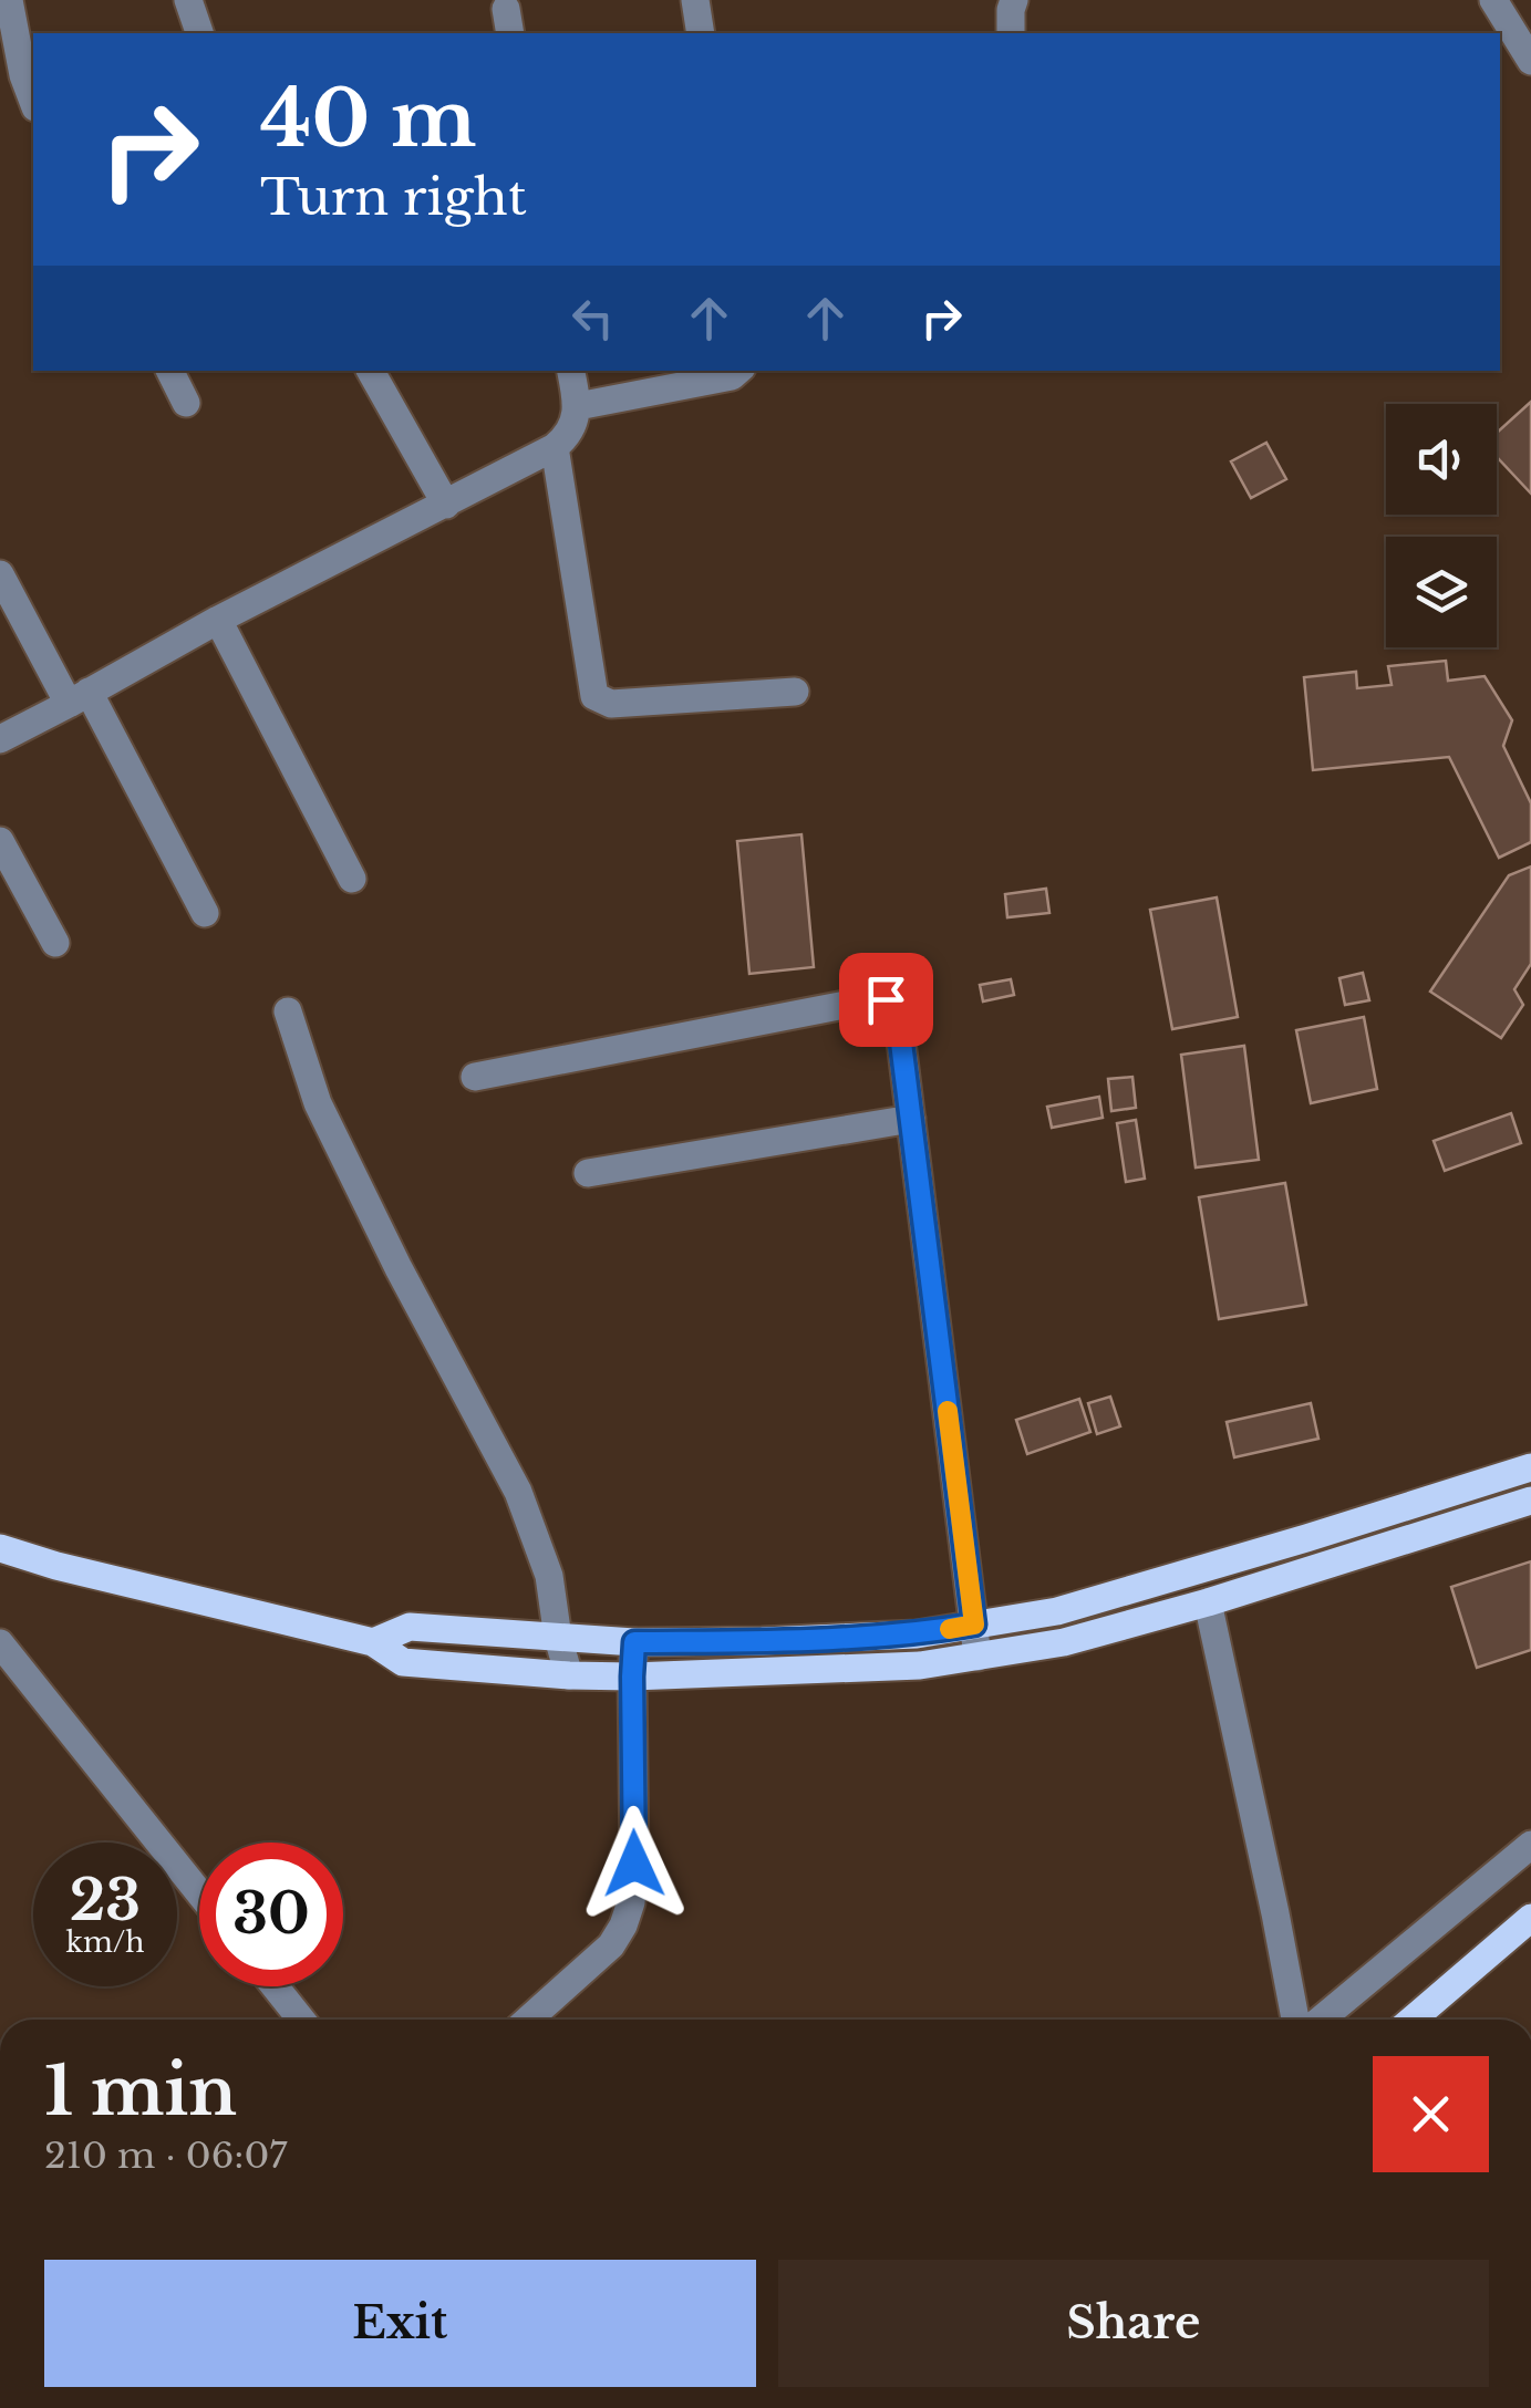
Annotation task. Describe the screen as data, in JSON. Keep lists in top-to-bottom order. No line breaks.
{"page":{"turn":["40 m","Turn right"],"speed":"23 km/h","limit":"30","heading":["1 min","210 m · 06:07"],"buttons":["Exit","Share"]}}
